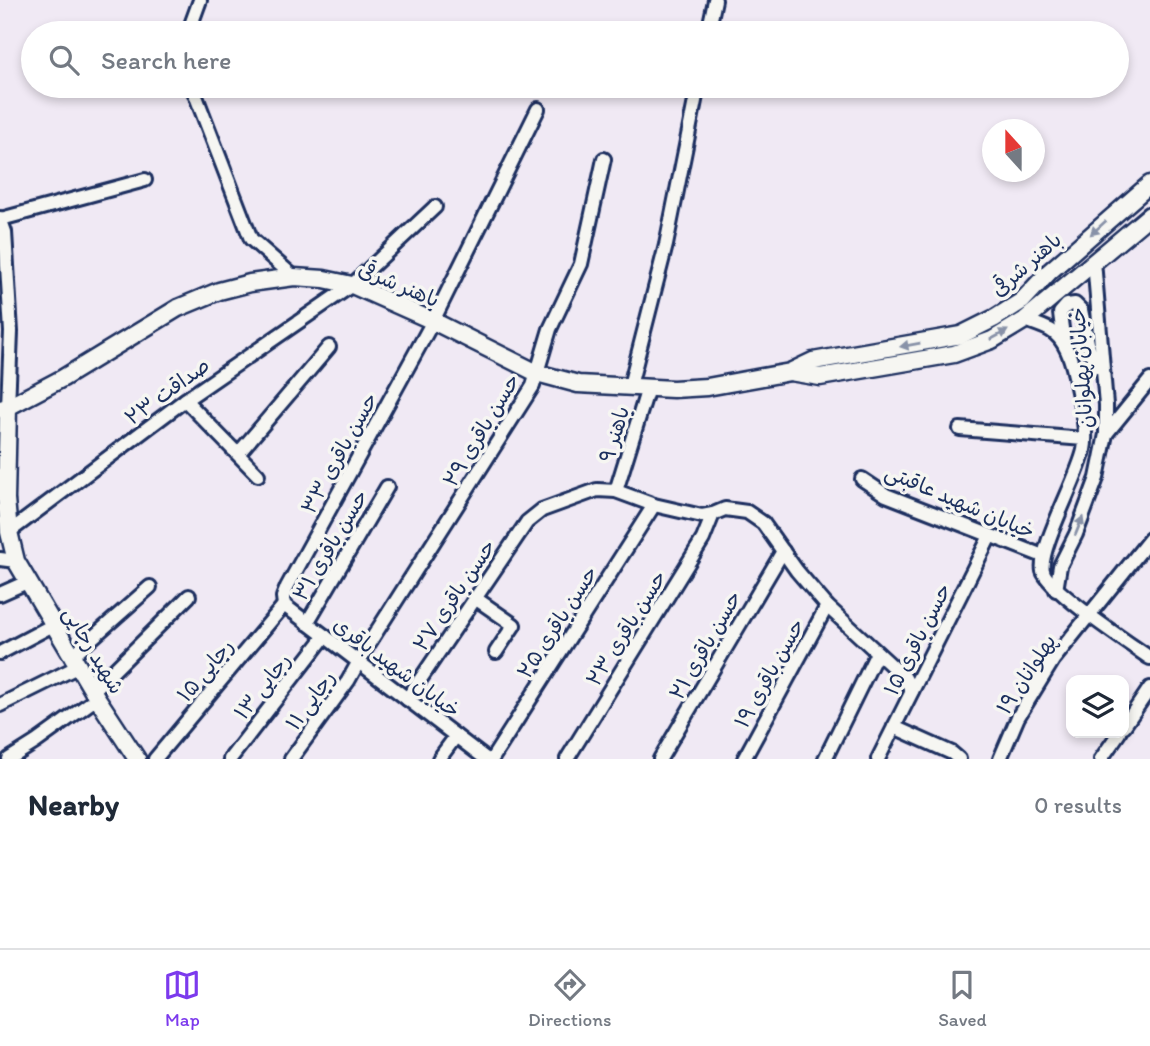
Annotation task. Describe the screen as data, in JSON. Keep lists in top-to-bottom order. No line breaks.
{"streets":{"street":["باهنر شرقی","خیابان پهلوانان","صداقت ۲۳","حسن باقری ۲۹","باهنر ۹","حسن باقری ۳۳","خیابان شهید عاقبتی","حسن باقری ۳۱","حسن باقری ۲۷","حسن باقری ۲۵","حسن باقری ۲۳","حسن باقری ۱۵","حسن باقری ۲۱","شهید رجایی","خیابان شهید باقری","رجایی ۱۵","حسن باقری ۱۹","پهلوانان ۱۹","رجایی ۱۳","رجایی ۱۱"]},"crossings":[["باهنر شرقی","خیابان پهلوانان"],["باهنر شرقی","صداقت ۲۳"],["باهنر شرقی","حسن باقری ۲۹"],["باهنر شرقی","باهنر ۹"],["باهنر شرقی","حسن باقری ۳۳"],["باهنر شرقی","شهید رجایی"],["خیابان پهلوانان","خیابان شهید عاقبتی"],["صداقت ۲۳","شهید رجایی"],["حسن باقری ۲۹","خیابان شهید باقری"],["حسن باقری ۲۹","رجایی ۱۱"],["باهنر ۹","حسن باقری ۲۷"],["حسن باقری ۳۳","خیابان شهید باقری"],["حسن باقری ۳۳","رجایی ۱۵"],["خیابان شهید عاقبتی","حسن باقری ۱۵"],["حسن باقری ۳۱","خیابان شهید باقری"],["حسن باقری ۲۷","خیابان شهید باقری"],["خیابان شهید باقری","رجایی ۱۵"],["خیابان شهید باقری","رجایی ۱۳"],["خیابان شهید باقری","رجایی ۱۱"]],"north":"top","page":{"search":"Search here","heading":["Nearby","0 results"],"nav":["Map","Directions","Saved"]}}
